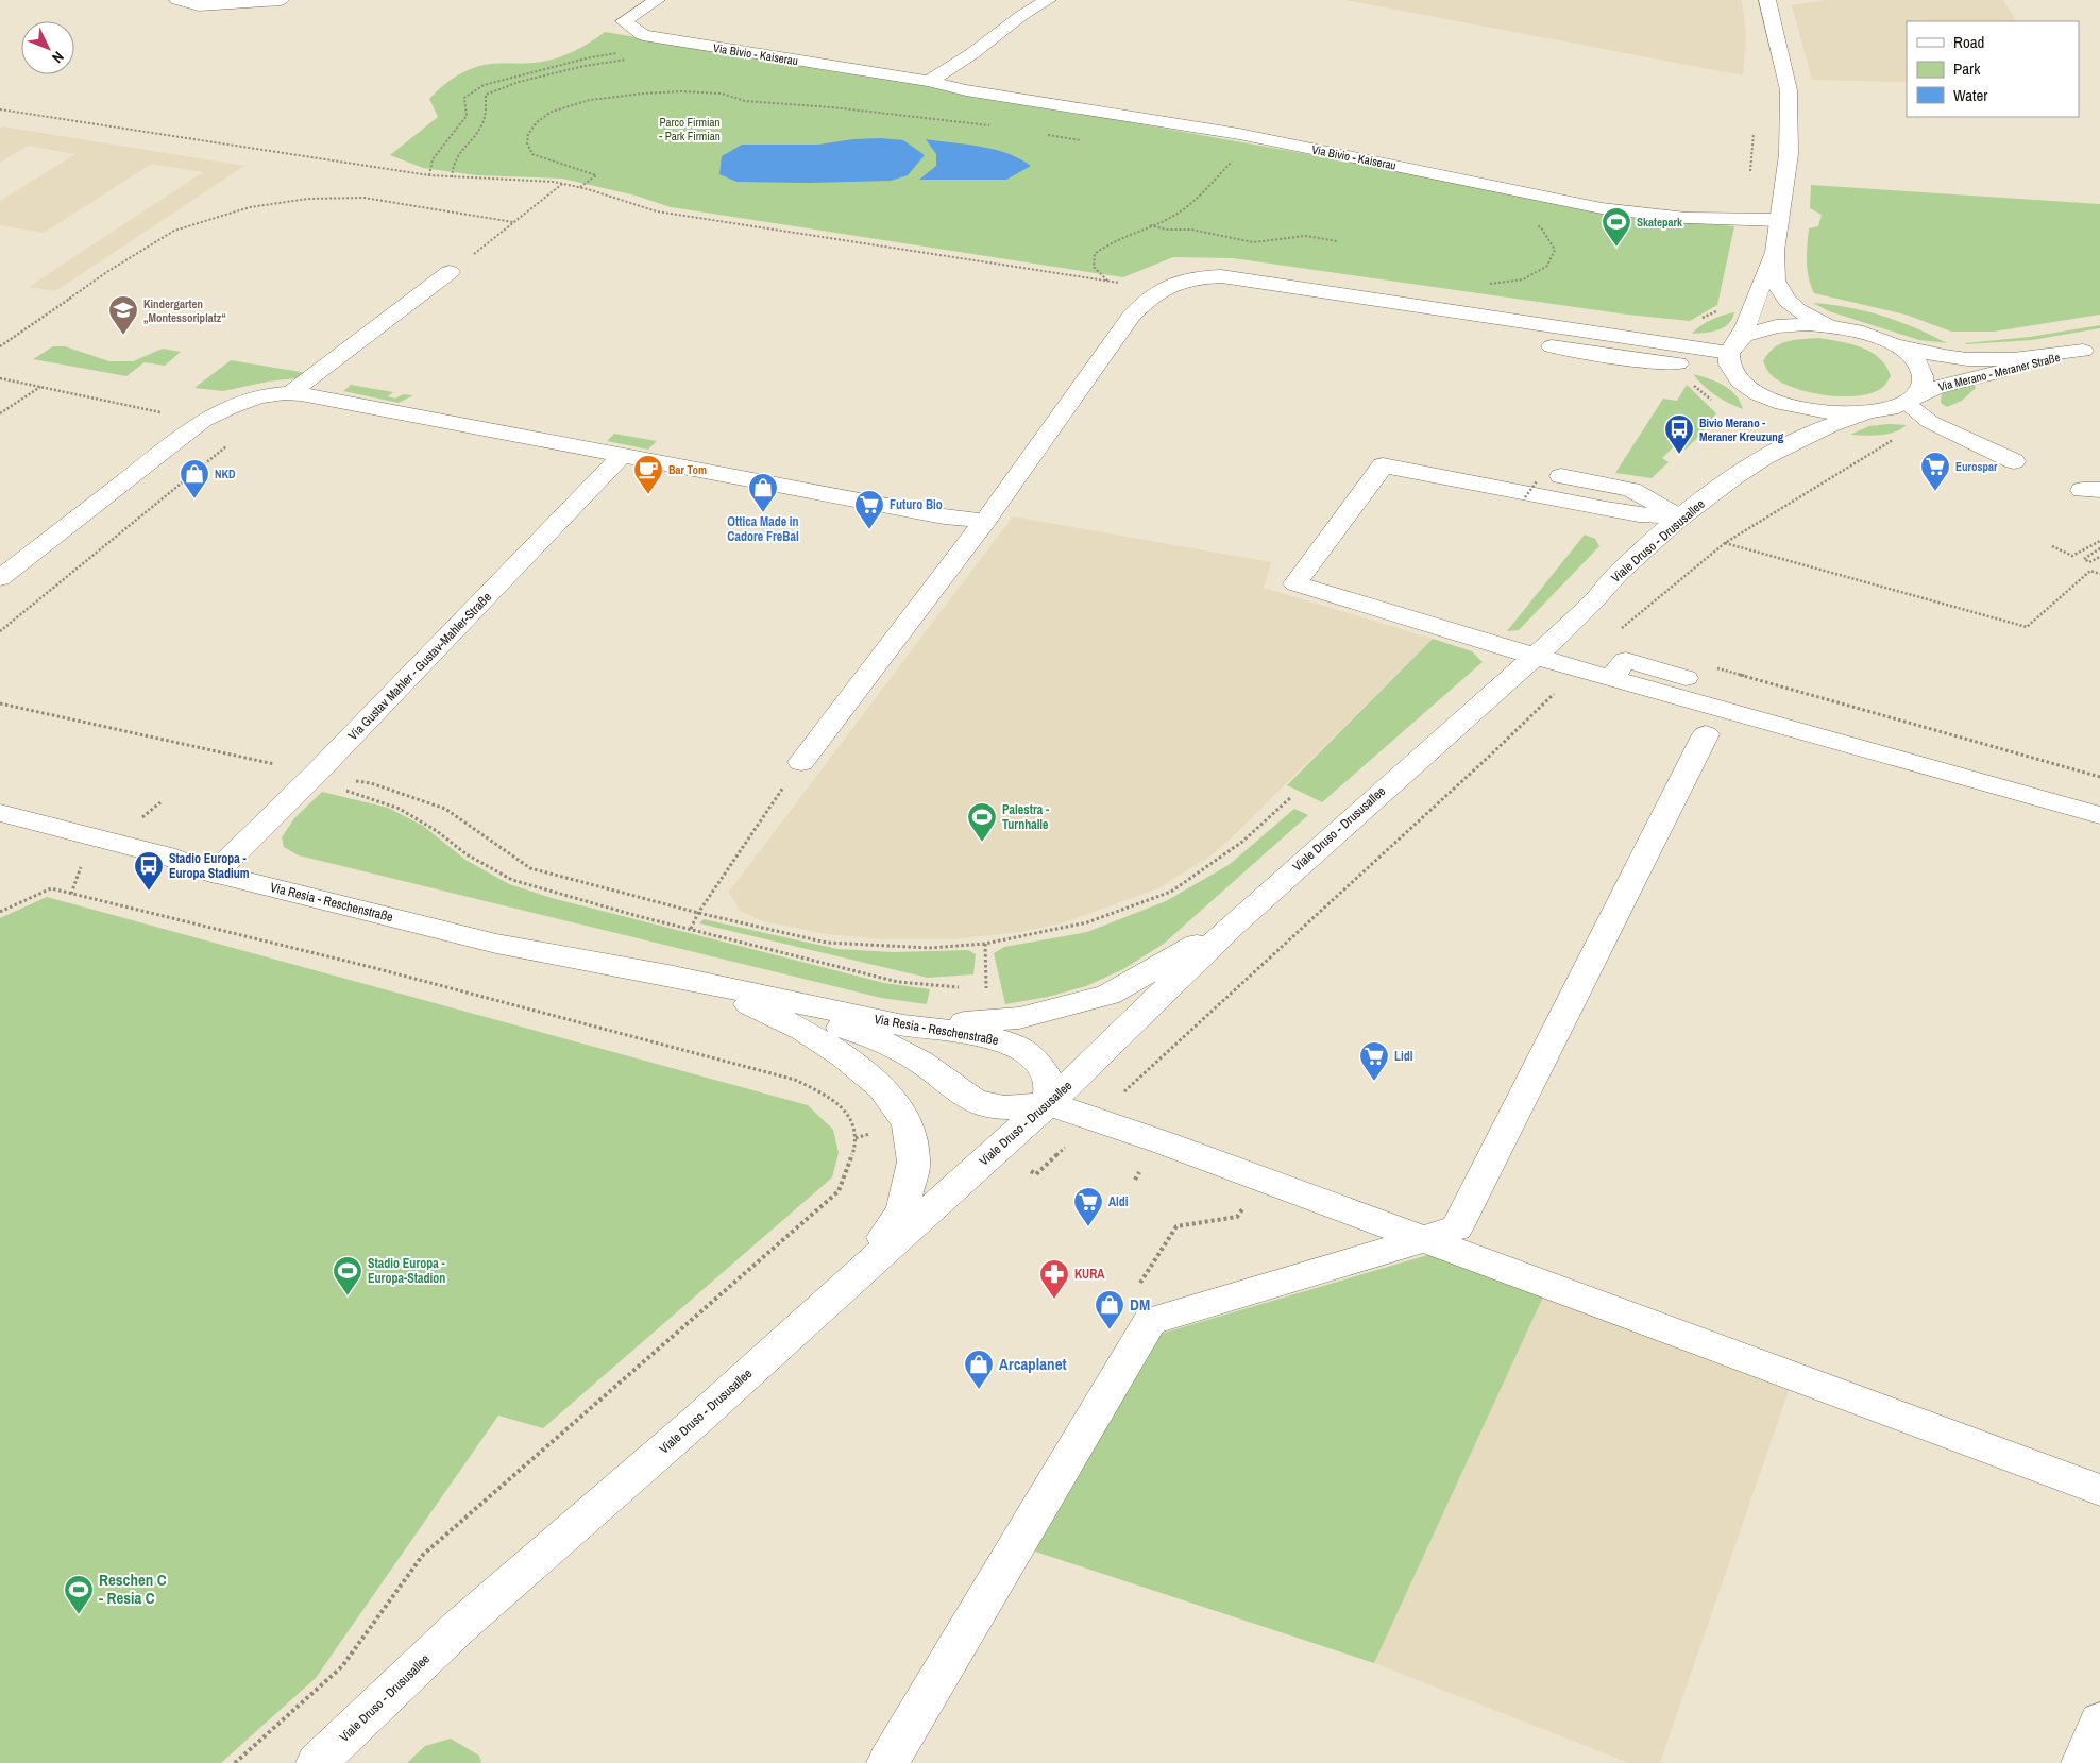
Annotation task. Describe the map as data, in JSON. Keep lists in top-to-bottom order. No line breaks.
{"streets":{"main road":["Via Bivio - Kaiserau","Via Merano - Meraner Straße","Viale Druso - Drususallee","Via Gustav Mahler - Gustav-Mahler-Straße","Via Resia - Reschenstraße"]},"crossings":[["Via Merano - Meraner Straße","Viale Druso - Drususallee"],["Viale Druso - Drususallee","Via Resia - Reschenstraße"],["Via Gustav Mahler - Gustav-Mahler-Straße","Via Resia - Reschenstraße"]],"parks":["Parco Firmian - Park Firmian"],"places":{"sports":["Skatepark","Palestra - Turnhalle","Stadio Europa - Europa-Stadion","Reschen C - Resia C"],"school or university":["Kindergarten „Montessoriplatz“"],"bus stop":["Bivio Merano - Meraner Kreuzung","Stadio Europa - Europa Stadium"],"supermarket":["Eurospar","Futuro Bio","Lidl","Aldi"],"cafe":["Bar Tom"],"shop":["NKD","Ottica Made in Cadore FreBal","DM","Arcaplanet"],"pharmacy":["KURA"]},"legend":["Road","Park","Water"],"north":"bottom right"}
